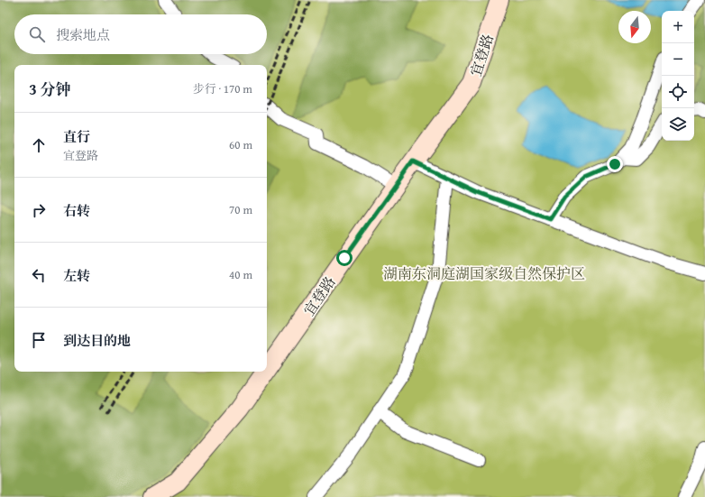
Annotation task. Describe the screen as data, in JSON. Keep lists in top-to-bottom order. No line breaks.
{"streets":{"street":["宜登路"]},"parks":["湖南东洞庭湖国家级自然保护区"],"north":"bottom","page":{"map_buttons":["+","−"],"search":"搜索地点","heading":["3 分钟","步行 · 170 m"],"list":[["直行","宜登路","60 m"],["右转","70 m"],["左转","40 m"],"到达目的地"]}}
